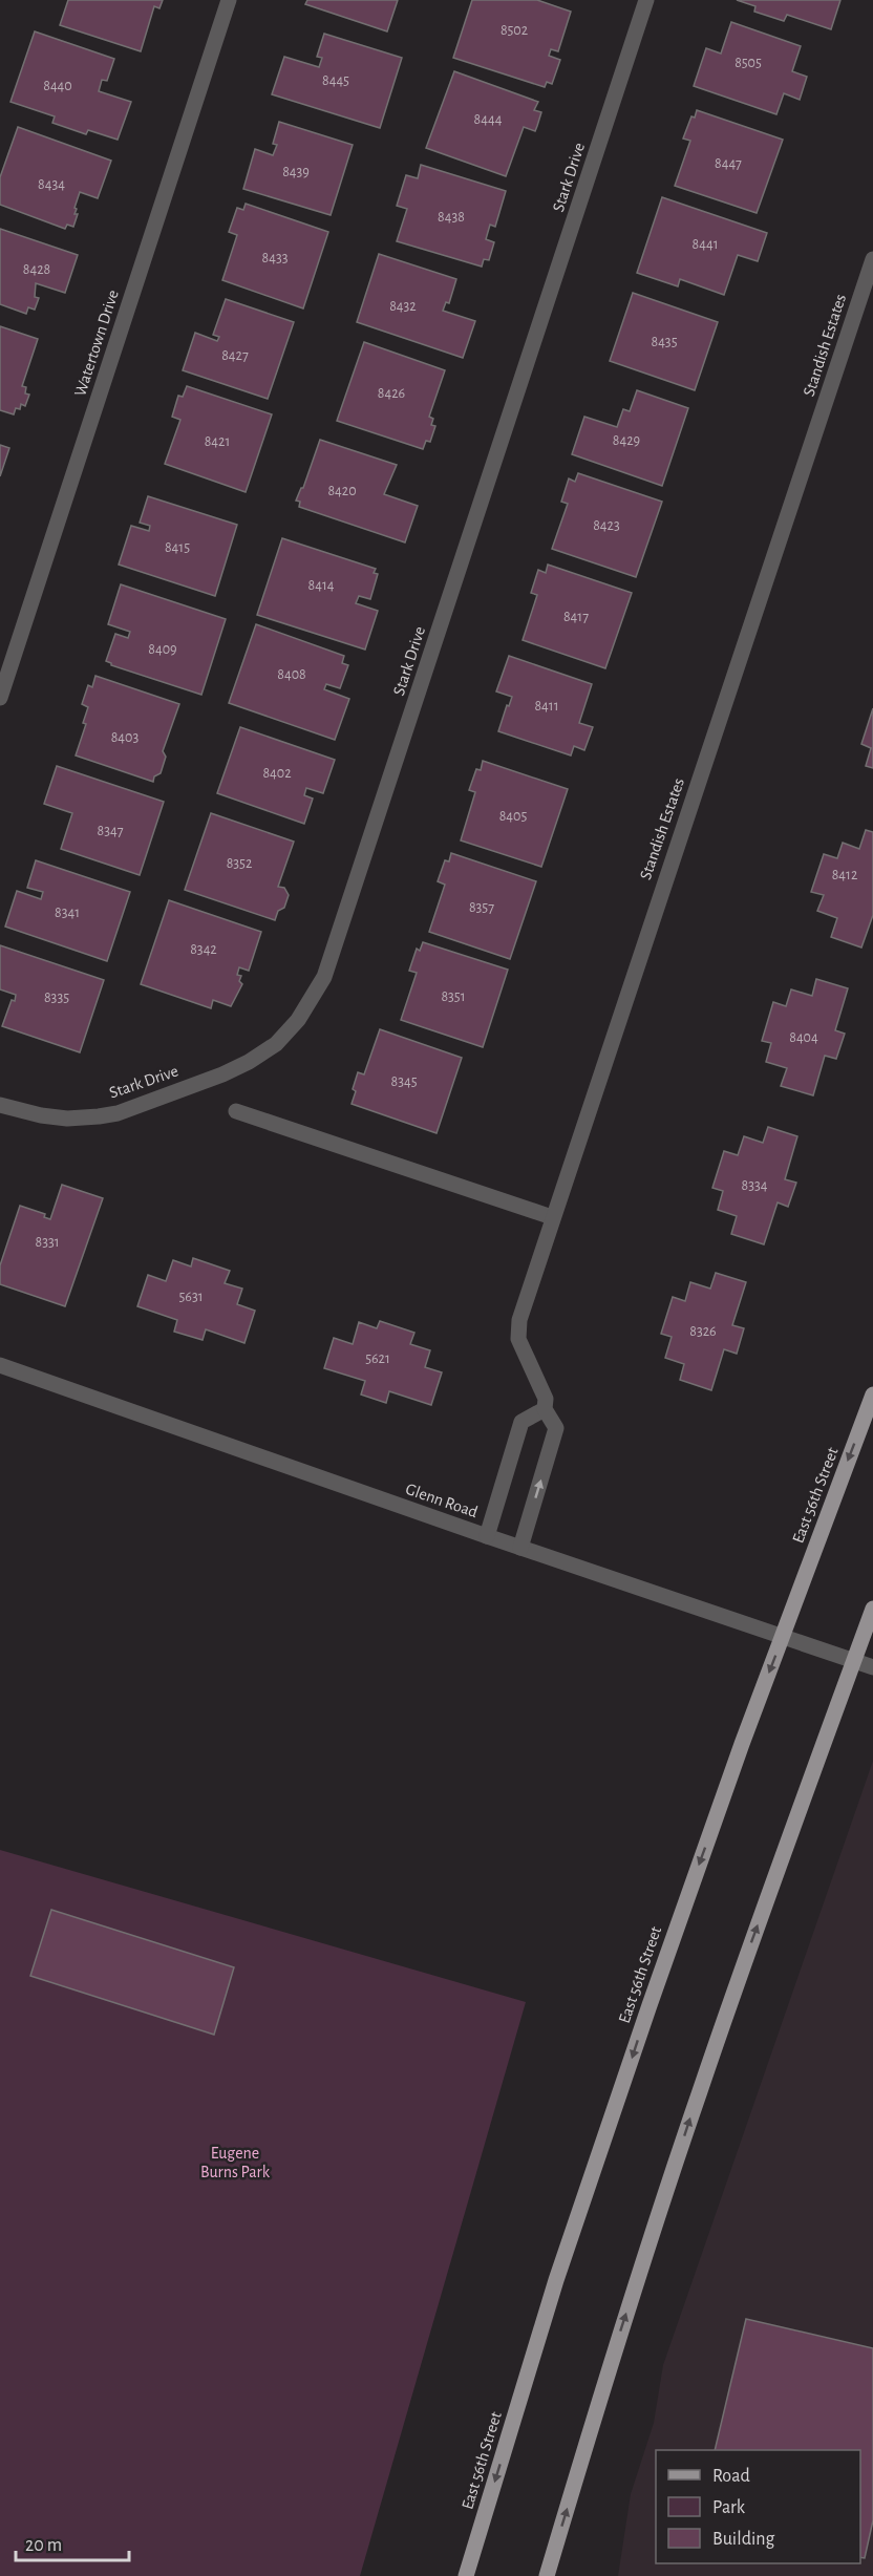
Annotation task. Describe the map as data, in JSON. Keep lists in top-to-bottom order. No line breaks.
{"streets":{"main road":["East 56th Street"],"street":["Stark Drive","Watertown Drive","Standish Estates","Glenn Road"]},"crossings":[["Standish Estates","Glenn Road"],["East 56th Street","Glenn Road"]],"parks":["Eugene Burns Park"],"house_numbers":["8502","8505","8445","8440","8444","8447","8439","8434","8438","8441","8433","8428","8432","8435","8427","8426","8429","8421","8420","8423","8415","8414","8417","8409","8408","8411","8403","8402","8405","8347","8352","8412","8357","8341","8342","8351","8335","8404","8345","8334","8331","5631","8326","5621"],"legend":["Road","Park","Building"],"scale_bar":"20 m"}
